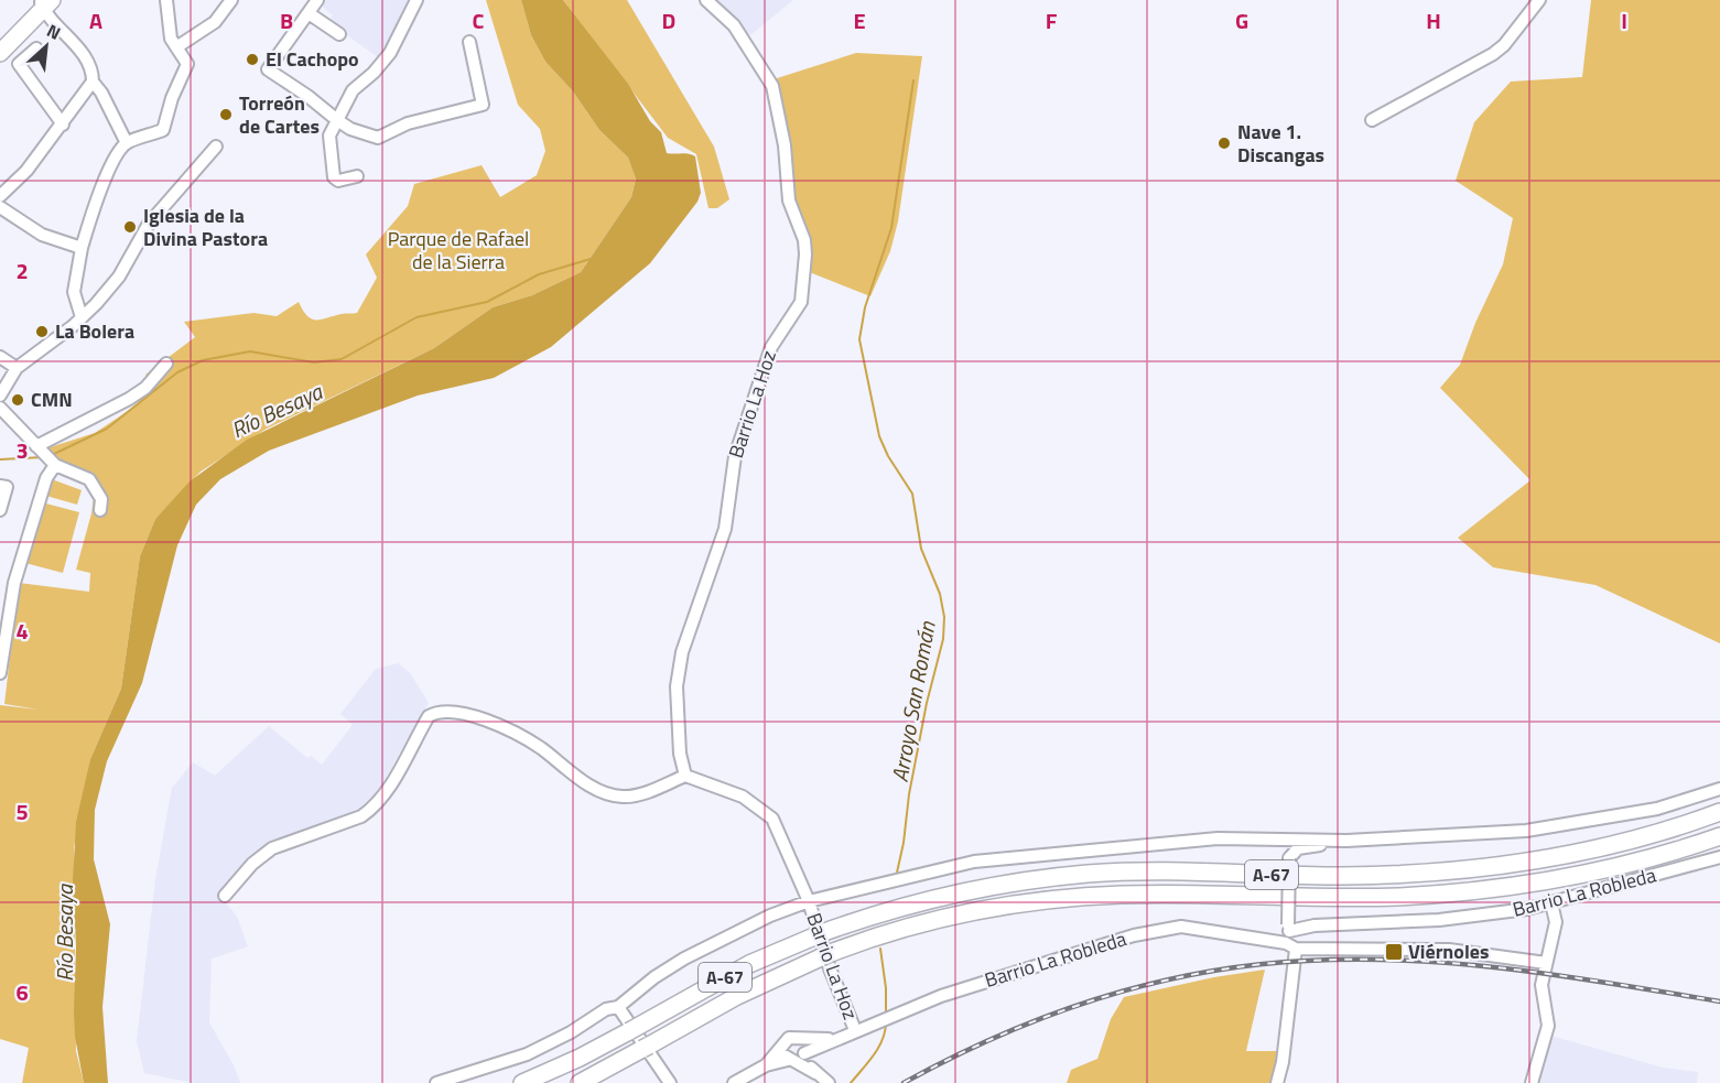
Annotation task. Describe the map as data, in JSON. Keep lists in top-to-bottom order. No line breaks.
{"streets":{"highway":["A-67"],"street":["Barrio La Hoz","Barrio La Robleda"]},"crossings":[["Barrio La Hoz","Barrio La Robleda"]],"water":["Río Besaya","Arroyo San Román"],"parks":["Parque de Rafael de la Sierra"],"places":{"other":["El Cachopo","Torreón de Cartes","Nave 1. Discangas","Iglesia de la Divina Pastora","La Bolera","CMN"],"transit":["Viérnoles"]},"north":"top right","grid":{"columns":["A","B","C","D","E","F","G","H","I"],"rows":["2","3","4","5","6"]}}
